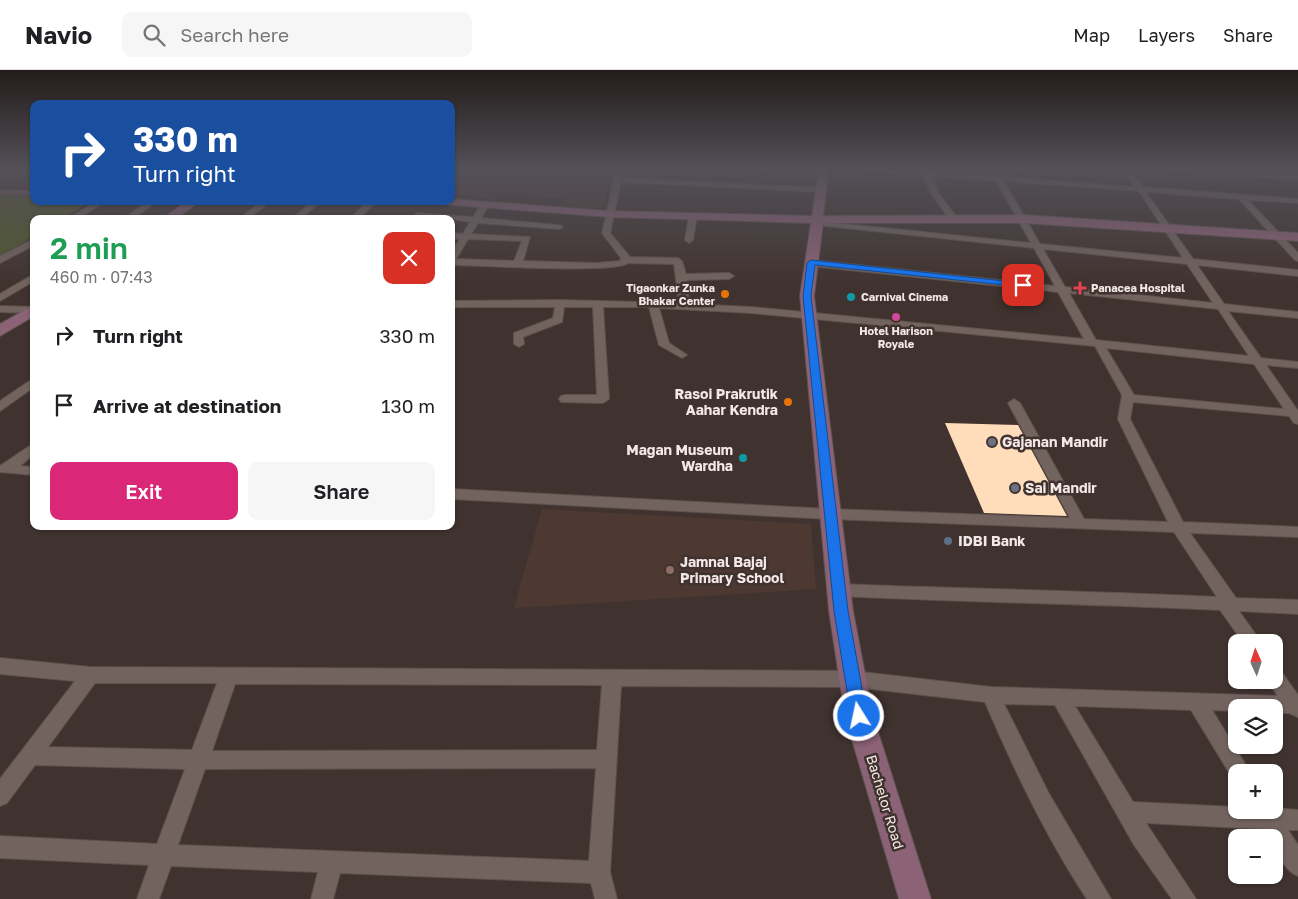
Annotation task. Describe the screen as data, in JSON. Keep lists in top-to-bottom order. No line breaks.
{"streets":{"street":["Bachelor Road"]},"places":{"health":["Panacea Hospital"],"other":["Tigaonkar Zunka Bhakar Center","Carnival Cinema","Hotel Harison Royale","Rasoi Prakrutik Aahar Kendra","Gajanan Mandir","Magan Museum Wardha","Sai Mandir","IDBI Bank","Jamnal Bajaj Primary School"]},"north":"top","page":{"header":"Navio","search":"Search here","nav":["Map","Layers","Share"],"turn":["330 m","Turn right"],"heading":["2 min","460 m · 07:43"],"list":[{"name":"Turn right","value":"330 m"},{"name":"Arrive at destination","value":"130 m"}],"buttons":["Exit","Share"],"map_buttons":["+","−"]}}
